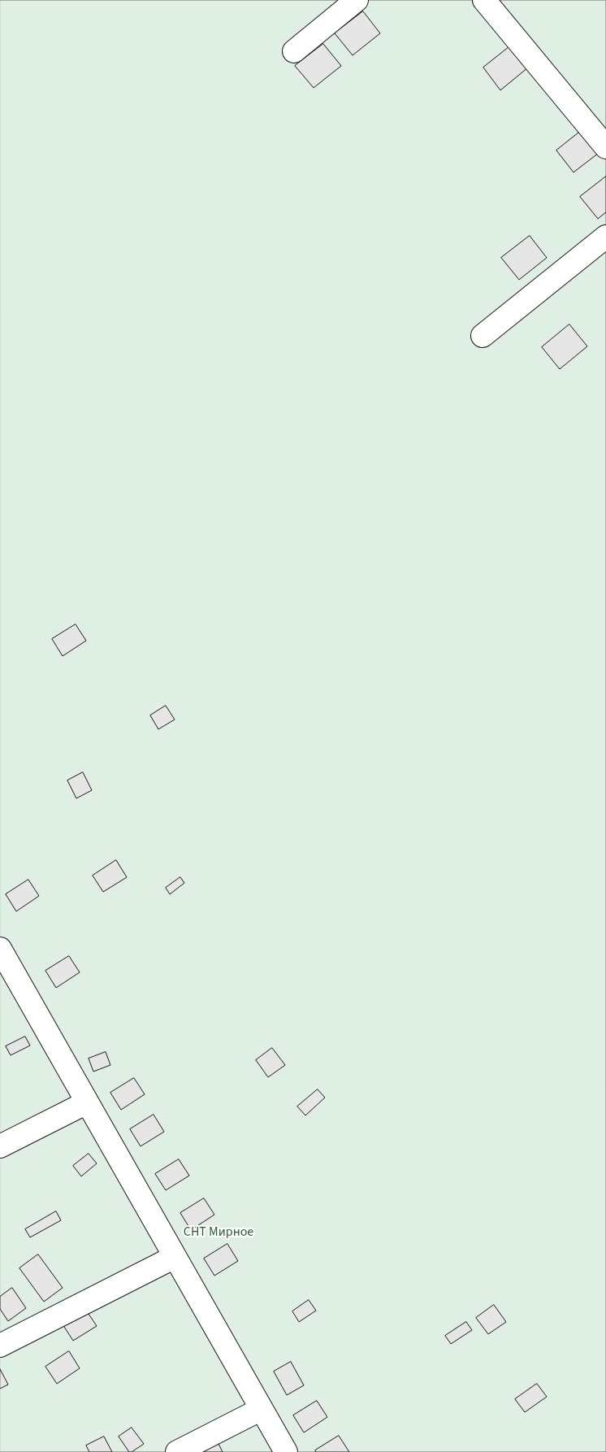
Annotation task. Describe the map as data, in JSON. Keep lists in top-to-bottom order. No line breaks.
{"parks":["СНТ Мирное"]}
